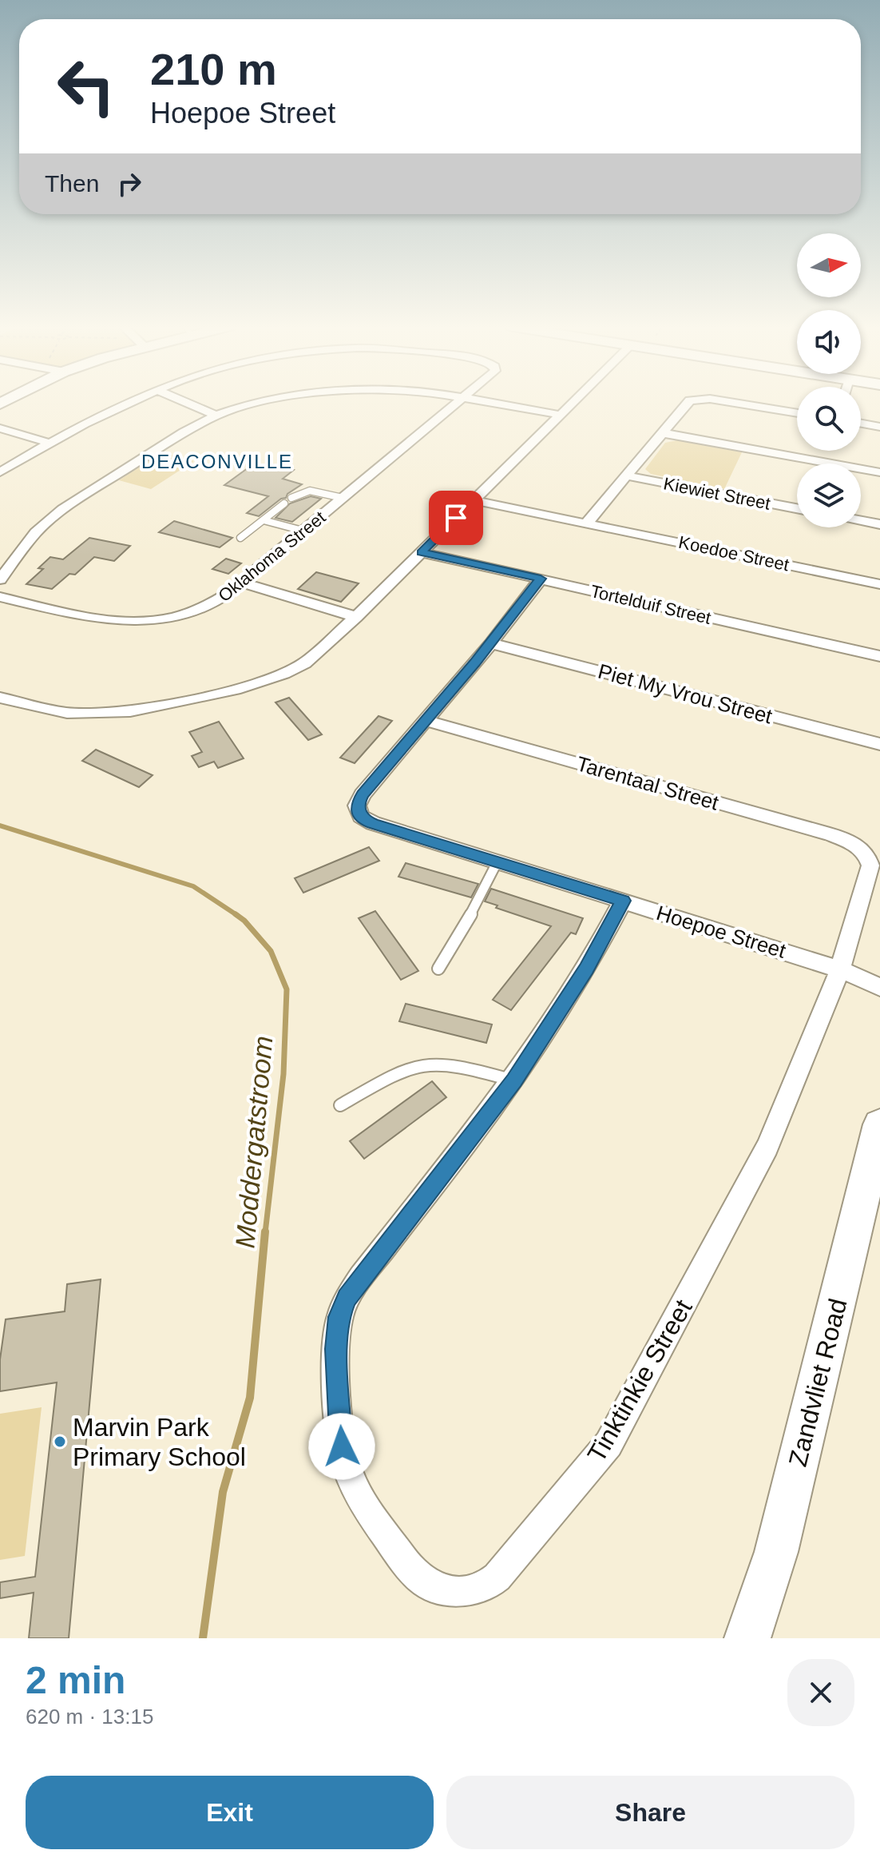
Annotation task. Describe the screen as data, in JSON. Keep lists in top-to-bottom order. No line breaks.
{"streets":{"street":["Kiewiet Street","Koedoe Street","Oklahoma Street","Tortelduif Street","Piet My Vrou Street","Tarentaal Street","Hoepoe Street","Tinktinkie Street","Zandvliet Road"]},"crossings":[["Tortelduif Street","Hoepoe Street"],["Piet My Vrou Street","Hoepoe Street"],["Tarentaal Street","Hoepoe Street"],["Tarentaal Street","Tinktinkie Street"],["Hoepoe Street","Tinktinkie Street"]],"districts":["DEACONVILLE"],"water":["Moddergatstroom"],"places":["Marvin Park Primary School"],"north":"right","page":{"turn":["210 m","Hoepoe Street"],"then":"Then","heading":["2 min","620 m · 13:15"],"buttons":["Exit","Share"]}}
